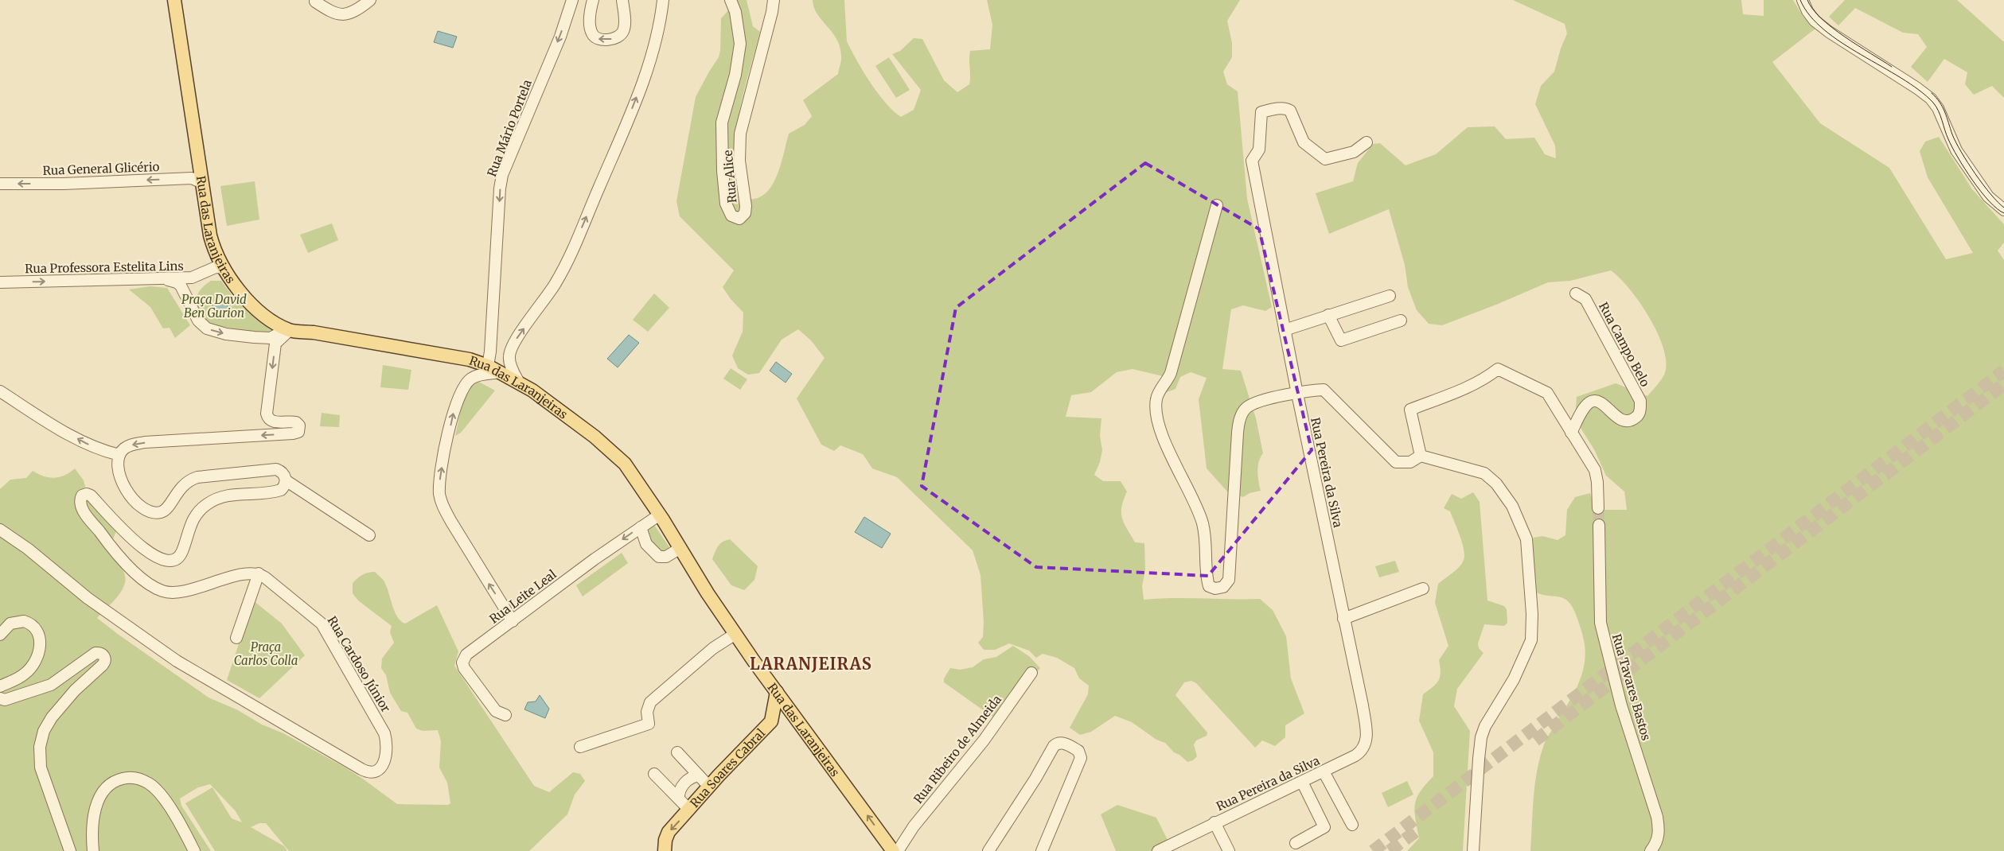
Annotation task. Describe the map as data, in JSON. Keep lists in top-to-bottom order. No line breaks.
{"streets":{"main road":["Rua das Laranjeiras","Rua Soares Cabral"],"street":["Rua Mário Portela","Rua General Glicério","Rua Alice","Rua Professora Estelita Lins","Rua Campo Belo","Rua Pereira da Silva","Rua Leite Leal","Rua Cardoso Júnior","Rua Tavares Bastos","Rua Ribeiro de Almeida"]},"crossings":[["Rua Mário Portela","Rua das Laranjeiras"],["Rua General Glicério","Rua das Laranjeiras"],["Rua das Laranjeiras","Rua Professora Estelita Lins"],["Rua das Laranjeiras","Rua Leite Leal"],["Rua das Laranjeiras","Rua Soares Cabral"]],"one_way":["Rua General Glicério","Rua Professora Estelita Lins","Rua Leite Leal"],"districts":["LARANJEIRAS"],"parks":["Praça David Ben Gurion","Praça Carlos Colla"]}
